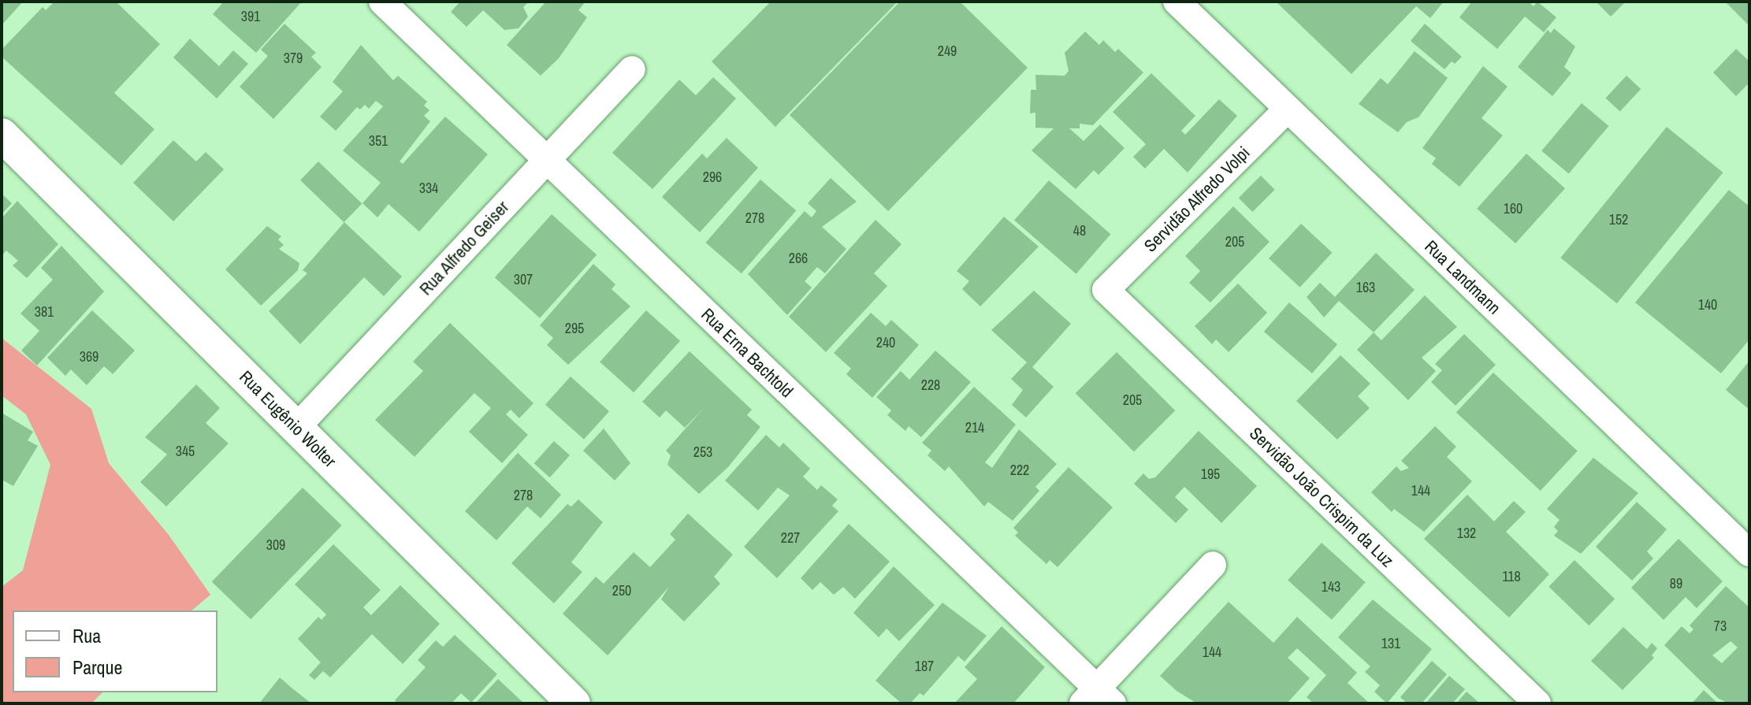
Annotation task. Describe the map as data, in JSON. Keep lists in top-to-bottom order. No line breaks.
{"streets":{"street":["Servidão Alfredo Volpi","Rua Alfredo Geiser","Rua Landmann","Rua Erna Bachtold","Rua Eugênio Wolter","Servidão João Crispim da Luz"]},"crossings":[["Servidão Alfredo Volpi","Rua Landmann"],["Servidão Alfredo Volpi","Servidão João Crispim da Luz"],["Rua Alfredo Geiser","Rua Erna Bachtold"],["Rua Alfredo Geiser","Rua Eugênio Wolter"]],"house_numbers":["391","249","379","351","296","334","160","278","152","48","205","266","307","163","140","381","295","240","369","228","205","214","345","253","222","195","144","278","132","227","309","118","89","143","250","73","131","144","187"],"legend":["Rua","Parque"]}
